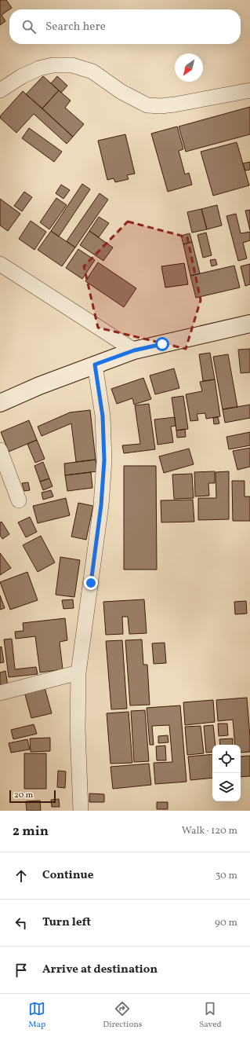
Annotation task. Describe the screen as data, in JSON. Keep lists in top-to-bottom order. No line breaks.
{"scale_bar":"20 m","north":"bottom left","page":{"search":"Search here","scale":"20 m","heading":["2 min","Walk · 120 m"],"list":[["Continue","30 m"],["Turn left","90 m"],"Arrive at destination"],"nav":["Map","Directions","Saved"]}}
